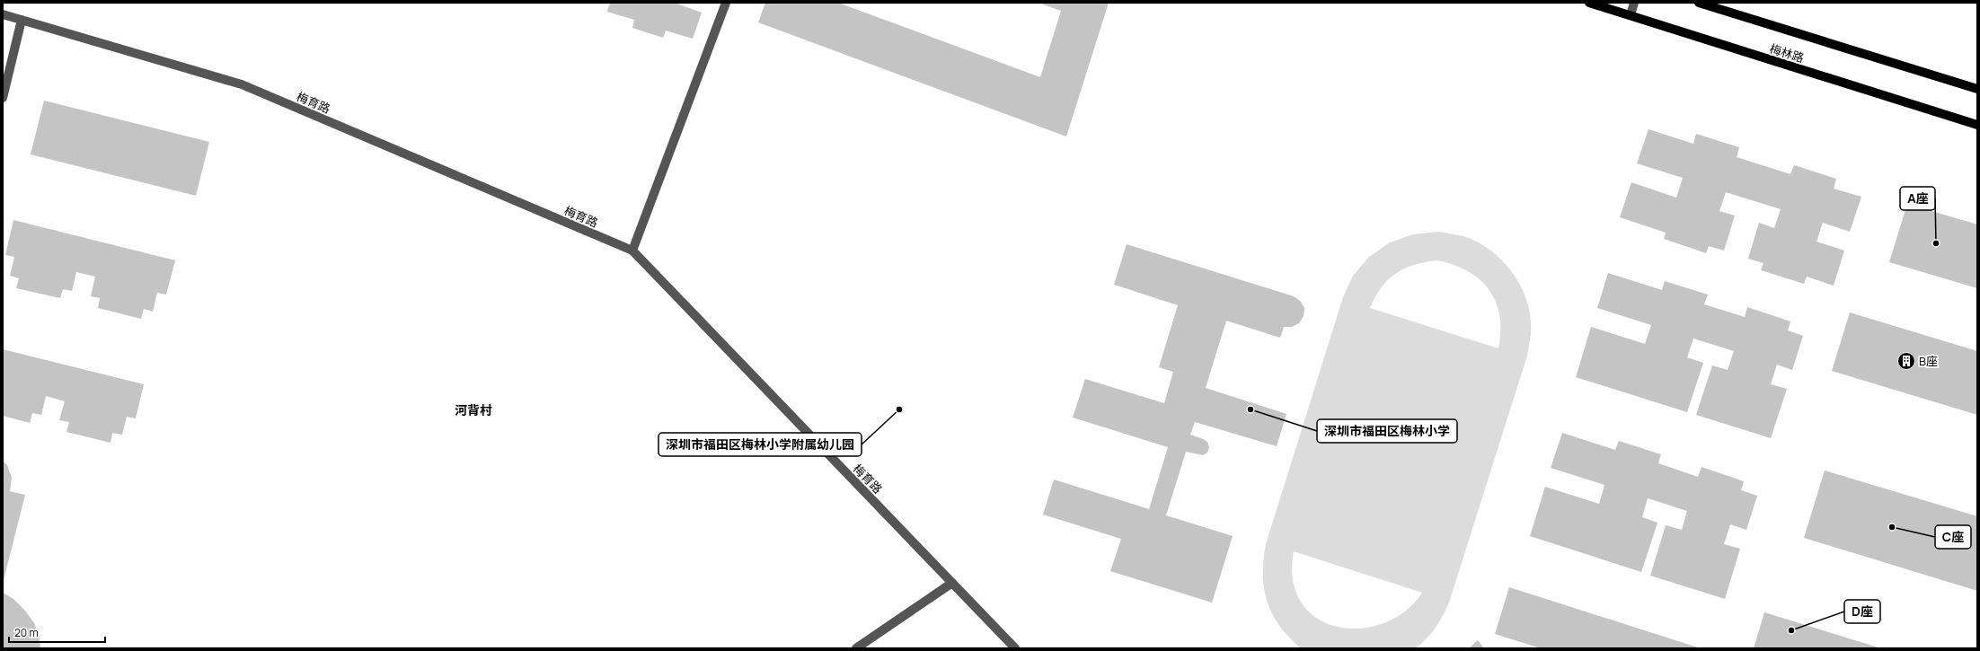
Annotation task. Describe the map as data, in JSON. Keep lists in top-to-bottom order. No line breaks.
{"streets":{"main road":["梅林路"],"street":["梅育路"]},"districts":["河背村"],"places":{"other":["A座","深圳市福田区梅林小学附属幼儿园","深圳市福田区梅林小学","C座","D座"],"building":["B座"]},"scale_bar":"20 m"}
